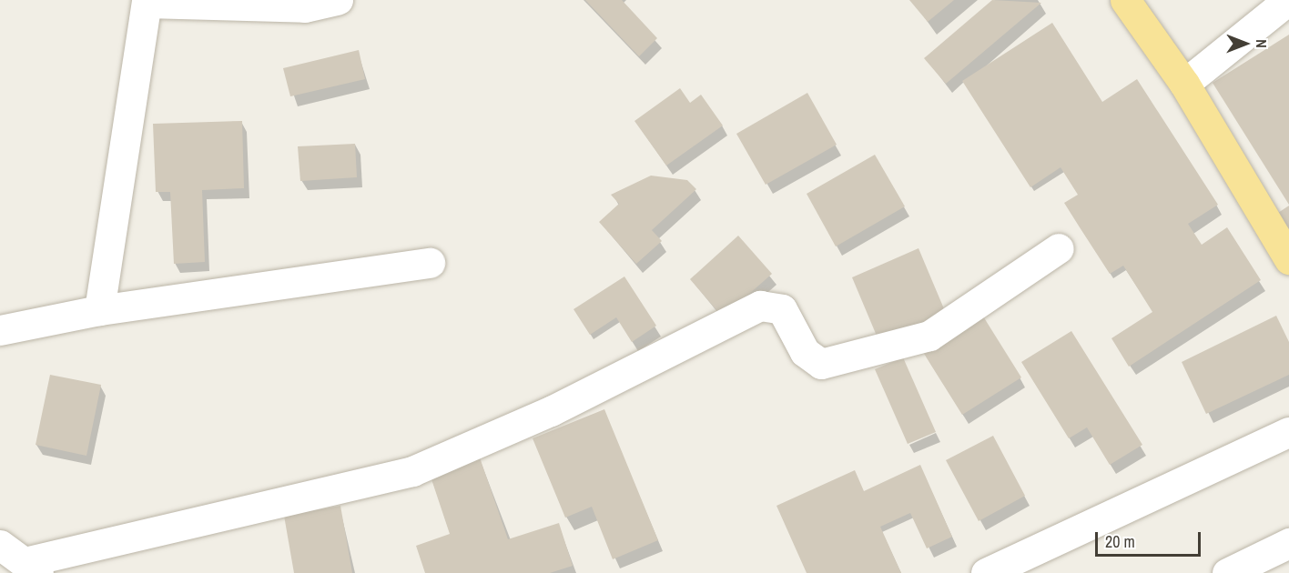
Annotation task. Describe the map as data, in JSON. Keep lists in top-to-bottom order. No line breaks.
{"scale_bar":"20 m","north":"right"}
